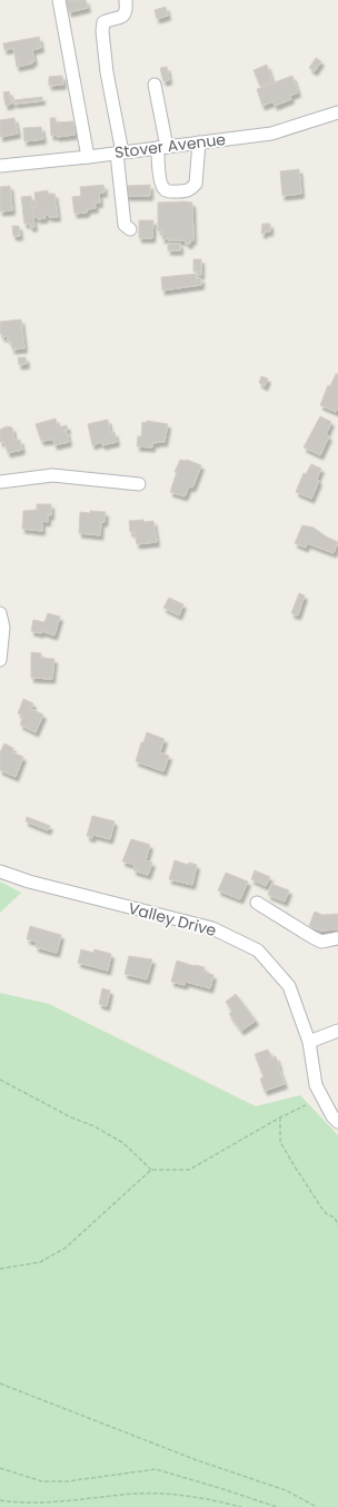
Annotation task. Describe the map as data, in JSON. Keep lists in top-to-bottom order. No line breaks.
{"streets":{"street":["Stover Avenue","Valley Drive"]}}
